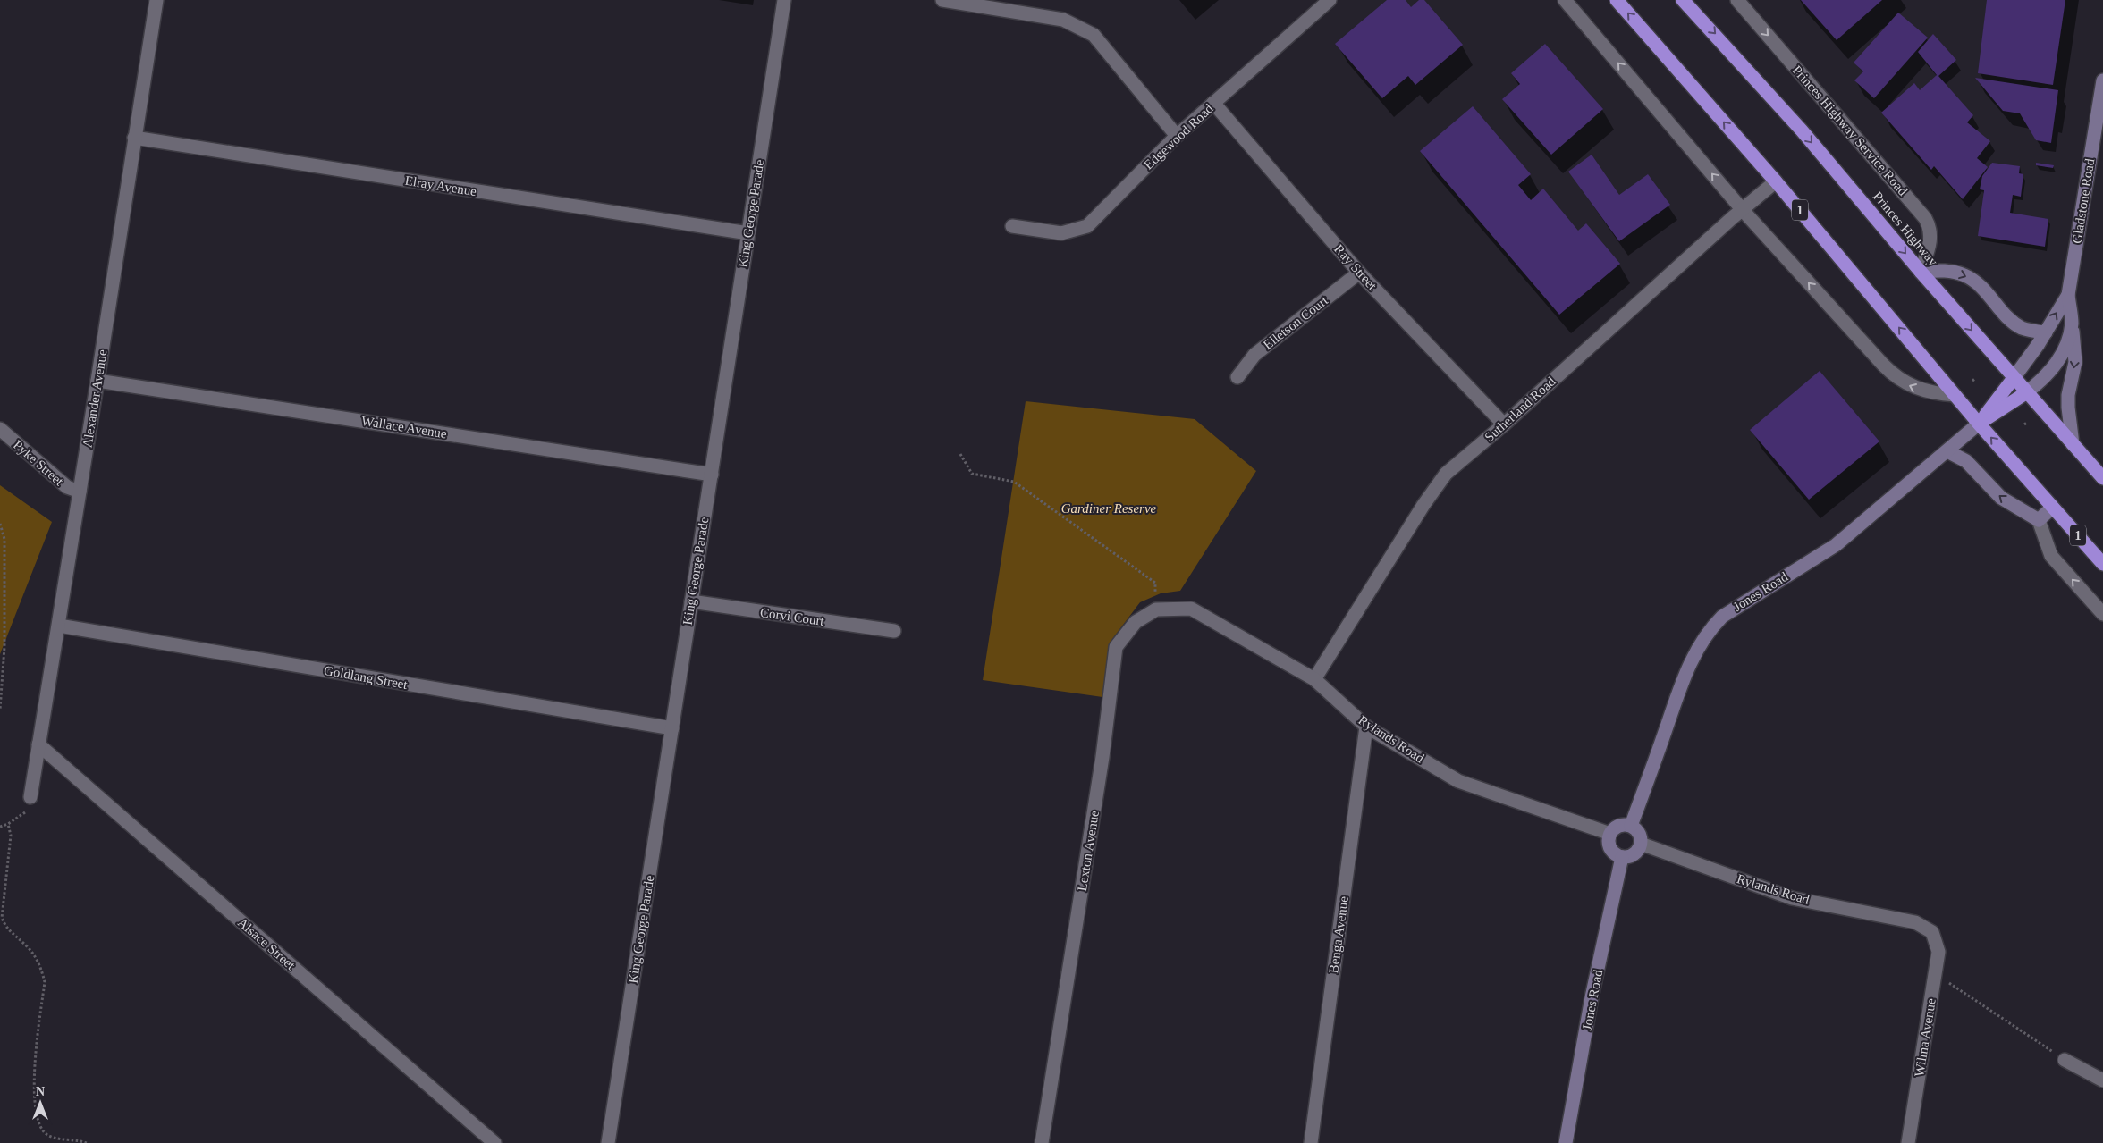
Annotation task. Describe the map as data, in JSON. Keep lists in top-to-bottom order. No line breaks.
{"streets":{"highway":["1","Princes Highway"],"main road":["Gladstone Road","Jones Road"],"street":["Princes Highway Service Road","Edgewood Road","Elray Avenue","King George Parade","Ray Street","Elletson Court","Alexander Avenue","Sutherland Road","Wallace Avenue","Pyke Street","Corvi Court","Goldlang Street","Rylands Road","Lexton Avenue","Benga Avenue","Alsace Street","Wilma Avenue"]},"crossings":[["Princes Highway Service Road","Princes Highway"],["Edgewood Road","Ray Street"],["Elray Avenue","King George Parade"],["Elray Avenue","Alexander Avenue"],["Gladstone Road","Princes Highway"],["1","Sutherland Road"],["1","Jones Road"],["King George Parade","Wallace Avenue"],["King George Parade","Corvi Court"],["King George Parade","Goldlang Street"],["Ray Street","Elletson Court"],["Ray Street","Sutherland Road"],["Alexander Avenue","Wallace Avenue"],["Alexander Avenue","Pyke Street"],["Alexander Avenue","Goldlang Street"],["Alexander Avenue","Alsace Street"],["Sutherland Road","Rylands Road"],["Jones Road","Rylands Road"],["Rylands Road","Lexton Avenue"],["Rylands Road","Benga Avenue"],["Rylands Road","Wilma Avenue"]],"one_way":["Princes Highway Service Road"],"parks":["Gardiner Reserve"],"north":"top"}
